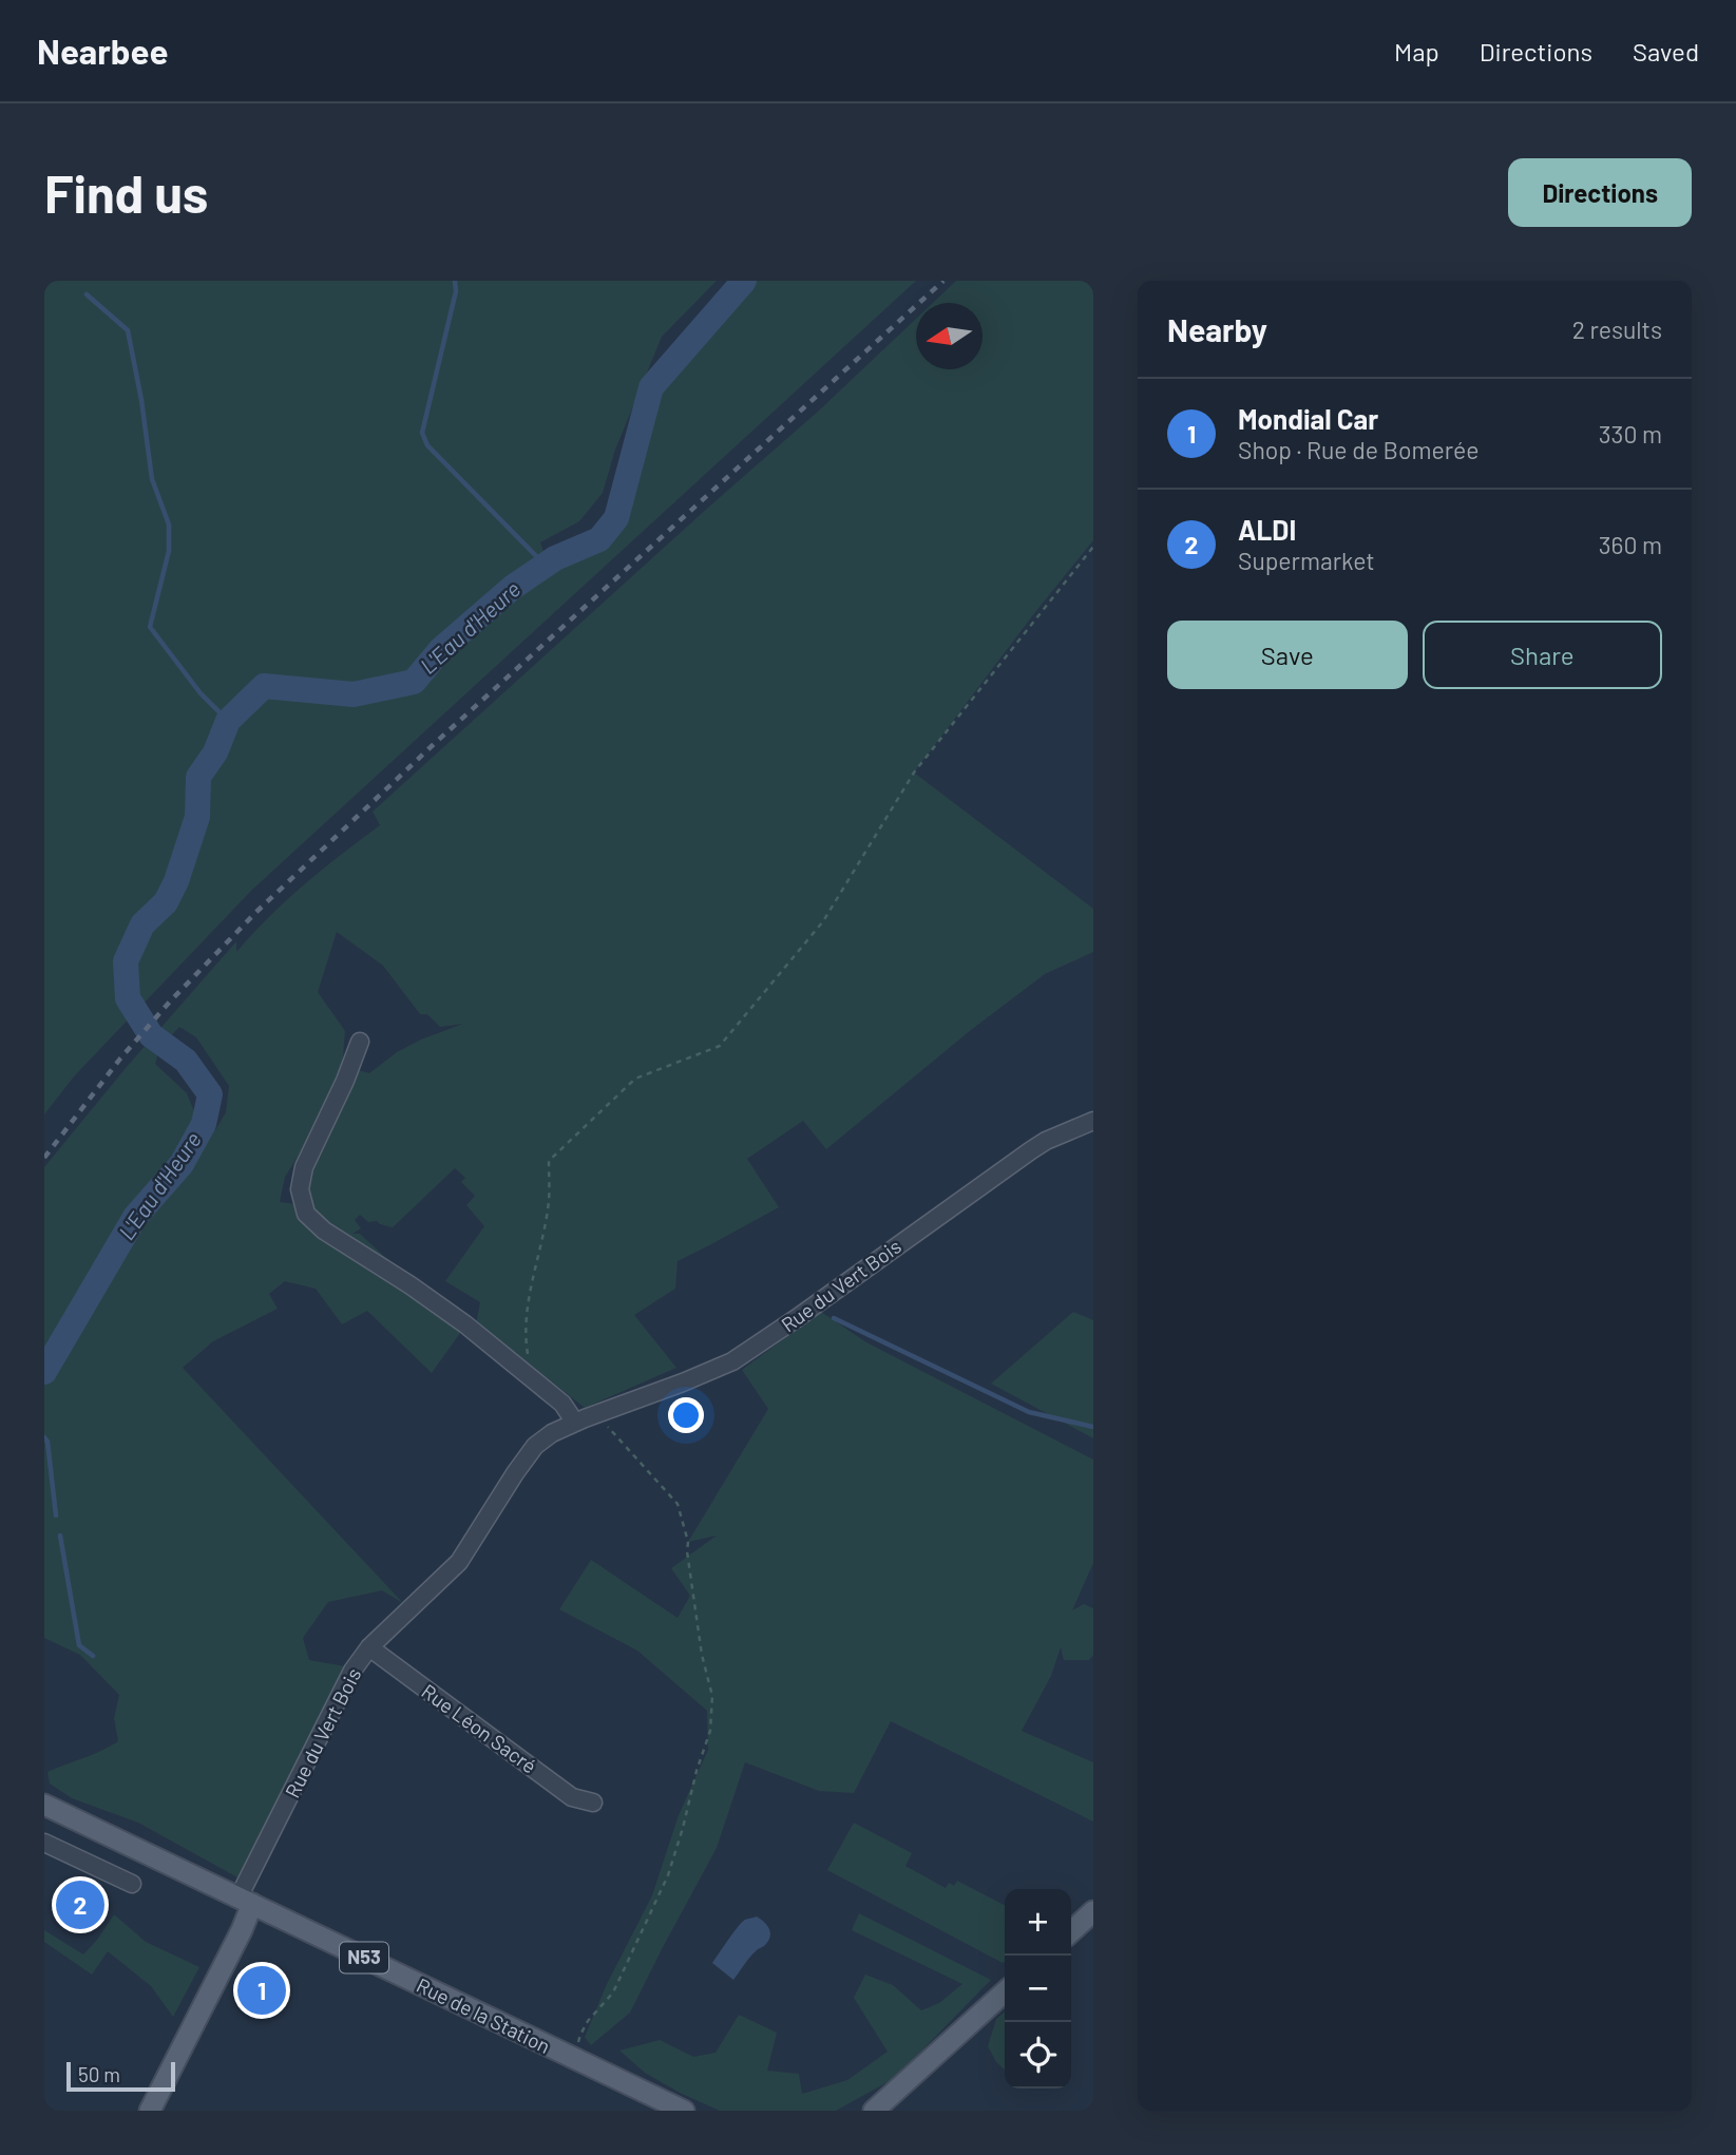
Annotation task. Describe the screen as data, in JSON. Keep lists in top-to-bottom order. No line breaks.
{"streets":{"main road":["N53","Rue de la Station"],"street":["Rue du Vert Bois","Rue Léon Sacré"]},"crossings":[["Rue du Vert Bois","Rue Léon Sacré"],["Rue du Vert Bois","Rue de la Station"]],"water":["L'Eau d'Heure"],"scale_bar":"50 m","north":"left","page":{"header":"Nearbee","nav":["Map","Directions","Saved"],"buttons":["Directions",["Save","Share"]],"title":"Find us","heading":["Nearby","2 results"],"list":[{"mark":"1","name":"Mondial Car","note":"Shop · Rue de Bomerée","value":"330 m"},{"mark":"2","name":"ALDI","note":"Supermarket","value":"360 m"}],"pins":["2","1"],"map_buttons":["+","−"],"scale":"50 m"}}
